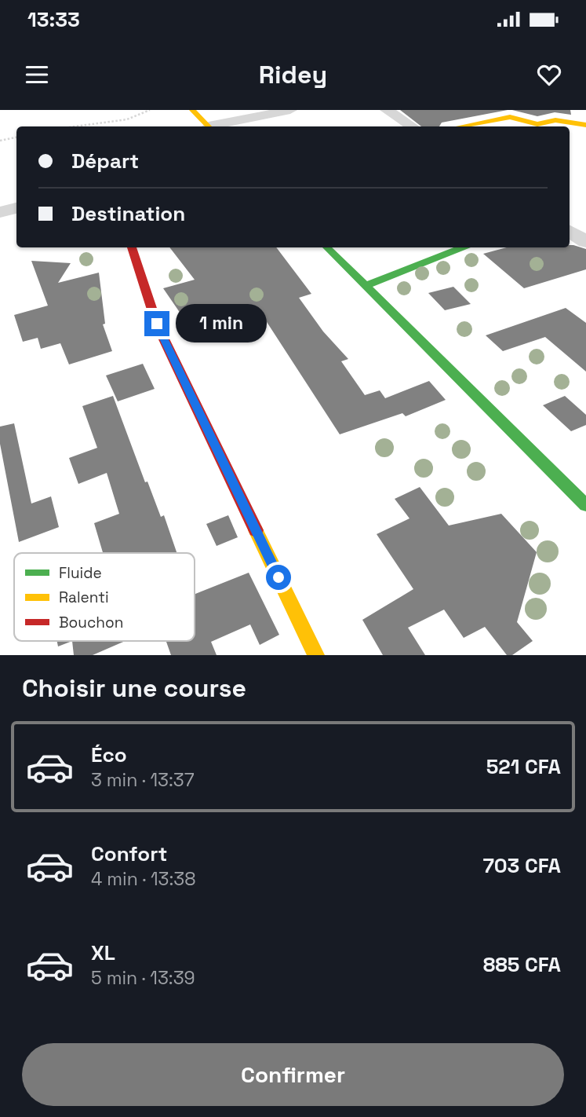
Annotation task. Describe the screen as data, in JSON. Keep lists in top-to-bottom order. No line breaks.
{"legend":["Fluide","Ralenti","Bouchon"],"page":{"status":"13:33","header":"Ridey","banner":["Départ","Destination"],"bubble":"1 min","heading":"Choisir une course","list":[{"name":"Éco","note":"3 min · 13:37","value":"521 CFA"},{"name":"Confort","note":"4 min · 13:38","value":"703 CFA"},{"name":"XL","note":"5 min · 13:39","value":"885 CFA"}],"buttons":"Confirmer"}}
